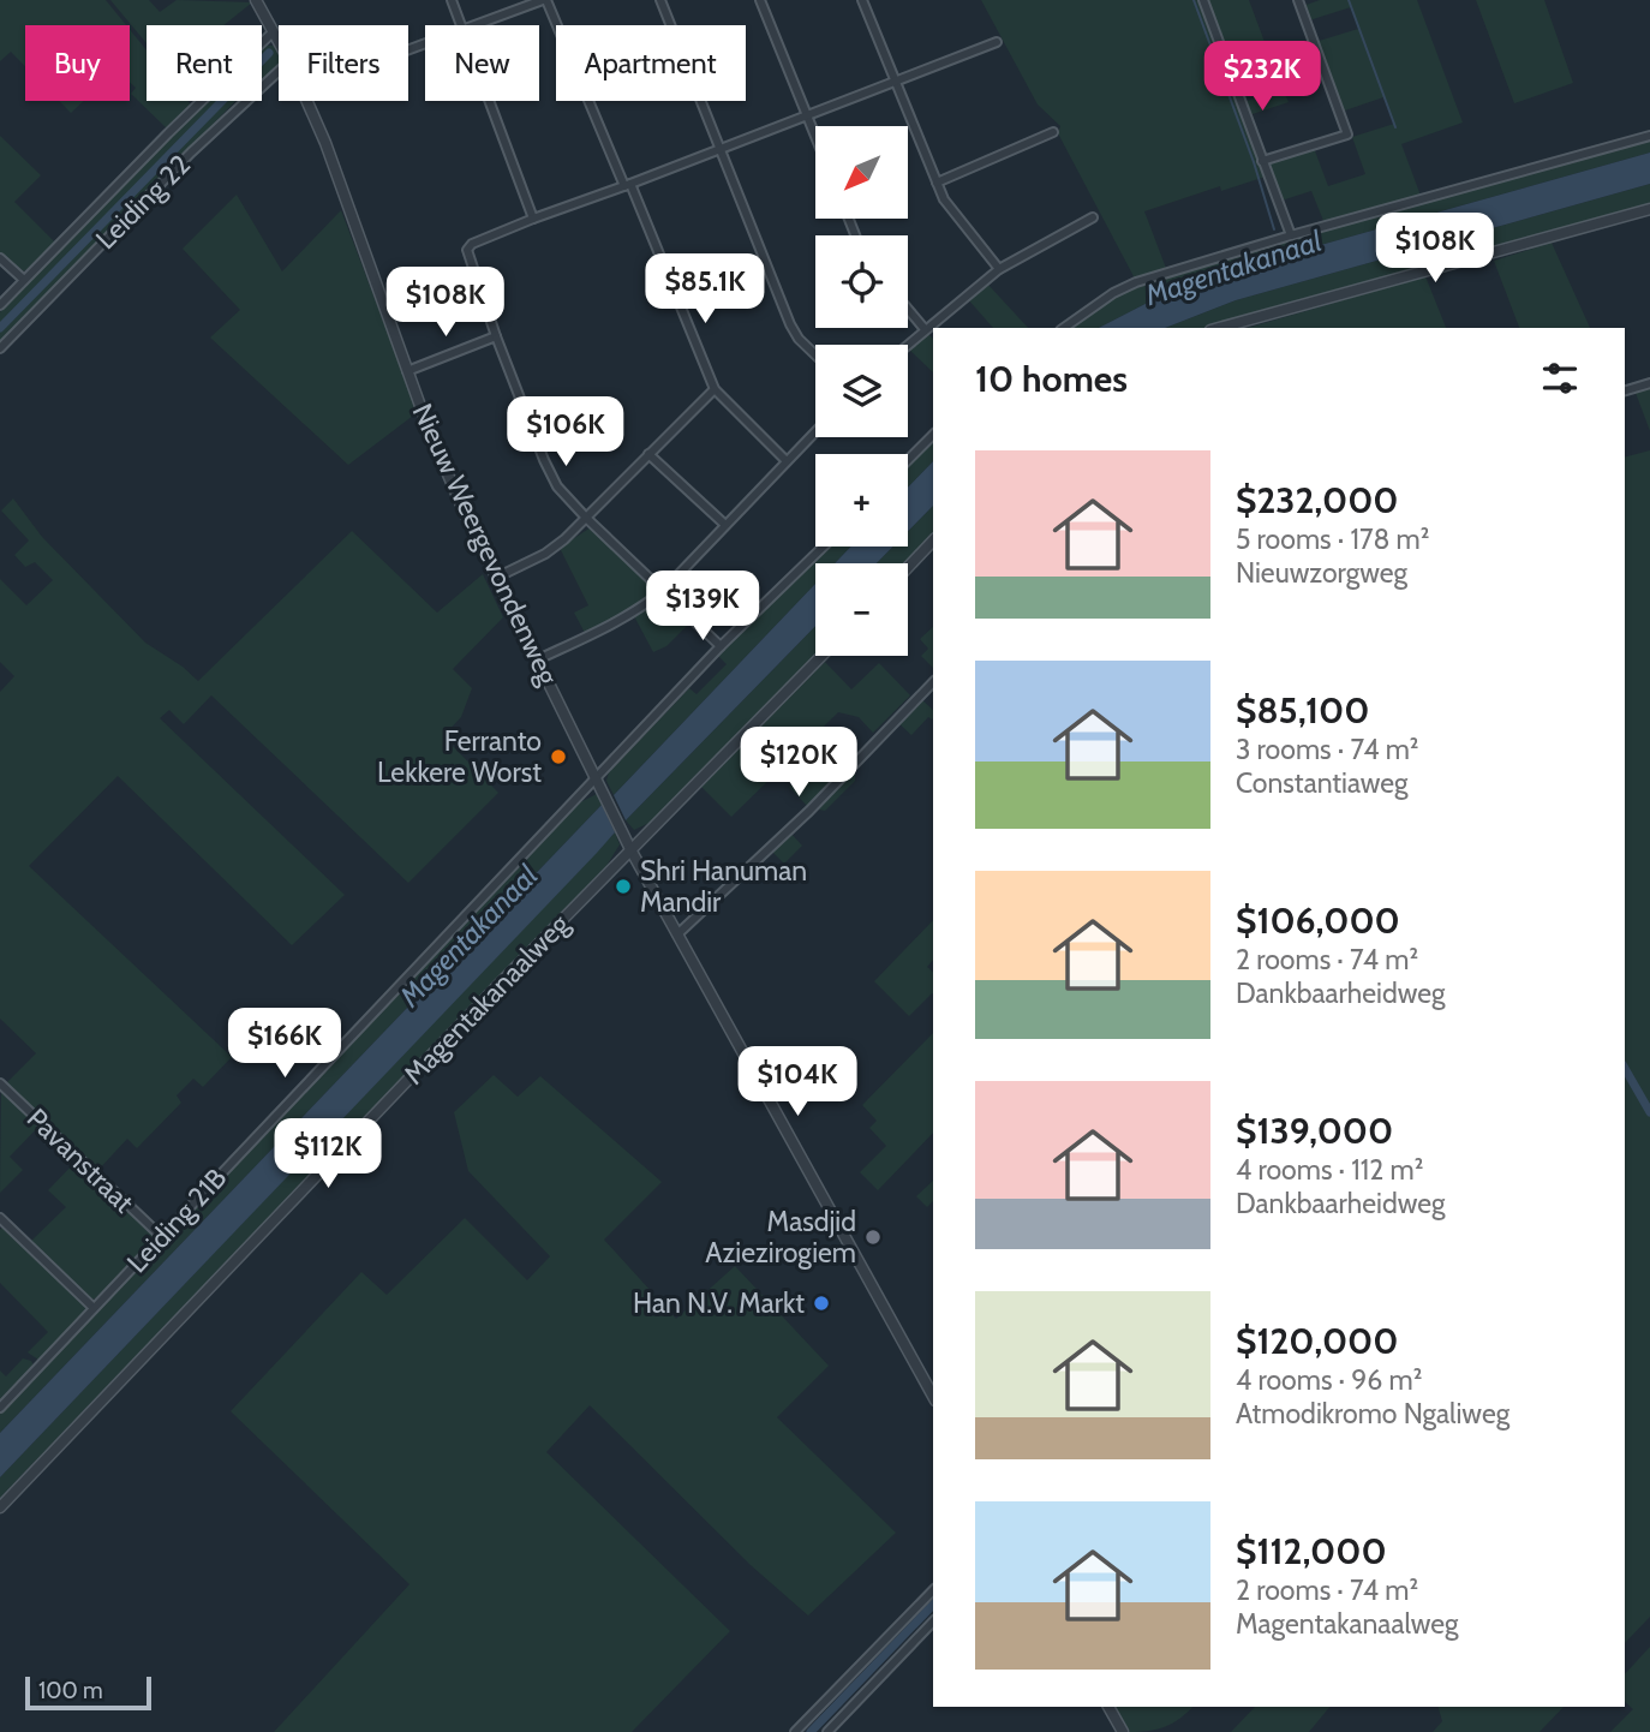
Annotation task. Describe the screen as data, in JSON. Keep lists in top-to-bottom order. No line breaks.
{"streets":{"street":["Leiding 22","Nieuw Weergevondenweg","Magentakanaalweg","Pavanstraat","Leiding 21B"]},"crossings":[["Leiding 22","Nieuw Weergevondenweg"],["Nieuw Weergevondenweg","Magentakanaalweg"],["Nieuw Weergevondenweg","Leiding 21B"],["Pavanstraat","Leiding 21B"]],"water":["Magentakanaal"],"places":["Ferranto Lekkere Worst","Shri Hanuman Mandir","Masdjid Aziezirogiem","Han N.V. Markt"],"scale_bar":"100 m","north":"bottom left","page":{"chip":["Buy","Rent","Filters","New","Apartment"],"price":["$232K","$108K","$85.1K","$108K","$106K","$139K","$120K","$166K","$104K","$112K"],"map_buttons":["+","−"],"heading":"10 homes","list":[{"name":"$232,000","note":"5 rooms · 178 m² · Nieuwzorgweg"},{"name":"$85,100","note":"3 rooms · 74 m² · Constantiaweg"},{"name":"$106,000","note":"2 rooms · 74 m² · Dankbaarheidweg"},{"name":"$139,000","note":"4 rooms · 112 m² · Dankbaarheidweg"},{"name":"$120,000","note":"4 rooms · 96 m² · Atmodikromo Ngaliweg"},{"name":"$112,000","note":"2 rooms · 74 m² · Magentakanaalweg"}],"scale":"100 m"}}
